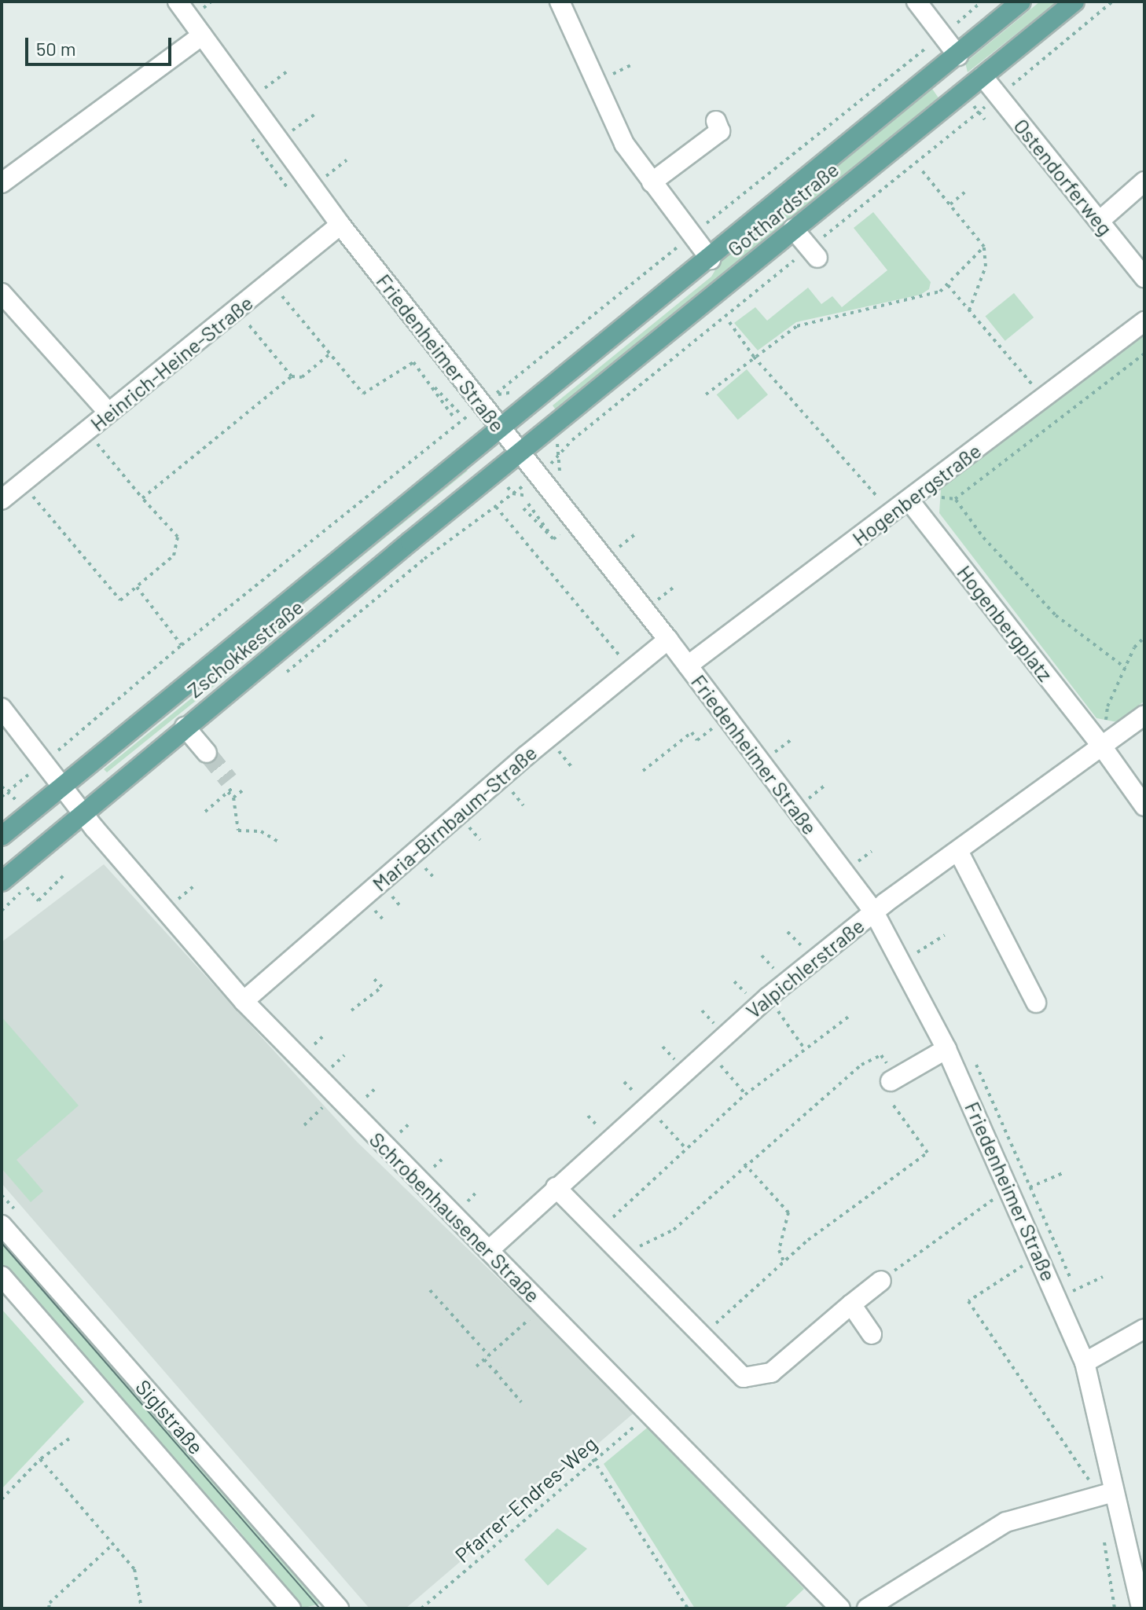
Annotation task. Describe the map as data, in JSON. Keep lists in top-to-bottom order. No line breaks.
{"streets":{"main road":["Gotthardstraße","Zschokkestraße"],"street":["Ostendorferweg","Friedenheimer Straße","Heinrich-Heine-Straße","Hogenbergstraße","Hogenbergplatz","Maria-Birnbaum-Straße","Valpichlerstraße","Schrobenhausener Straße","Siglstraße"],"path":["Pfarrer-Endres-Weg"]},"crossings":[["Ostendorferweg","Gotthardstraße"],["Gotthardstraße","Friedenheimer Straße"],["Gotthardstraße","Zschokkestraße"],["Friedenheimer Straße","Heinrich-Heine-Straße"],["Friedenheimer Straße","Hogenbergstraße"],["Friedenheimer Straße","Zschokkestraße"],["Friedenheimer Straße","Maria-Birnbaum-Straße"],["Friedenheimer Straße","Valpichlerstraße"],["Hogenbergstraße","Hogenbergplatz"],["Hogenbergplatz","Valpichlerstraße"],["Zschokkestraße","Schrobenhausener Straße"],["Maria-Birnbaum-Straße","Schrobenhausener Straße"],["Valpichlerstraße","Schrobenhausener Straße"],["Schrobenhausener Straße","Pfarrer-Endres-Weg"]],"scale_bar":"50 m"}
